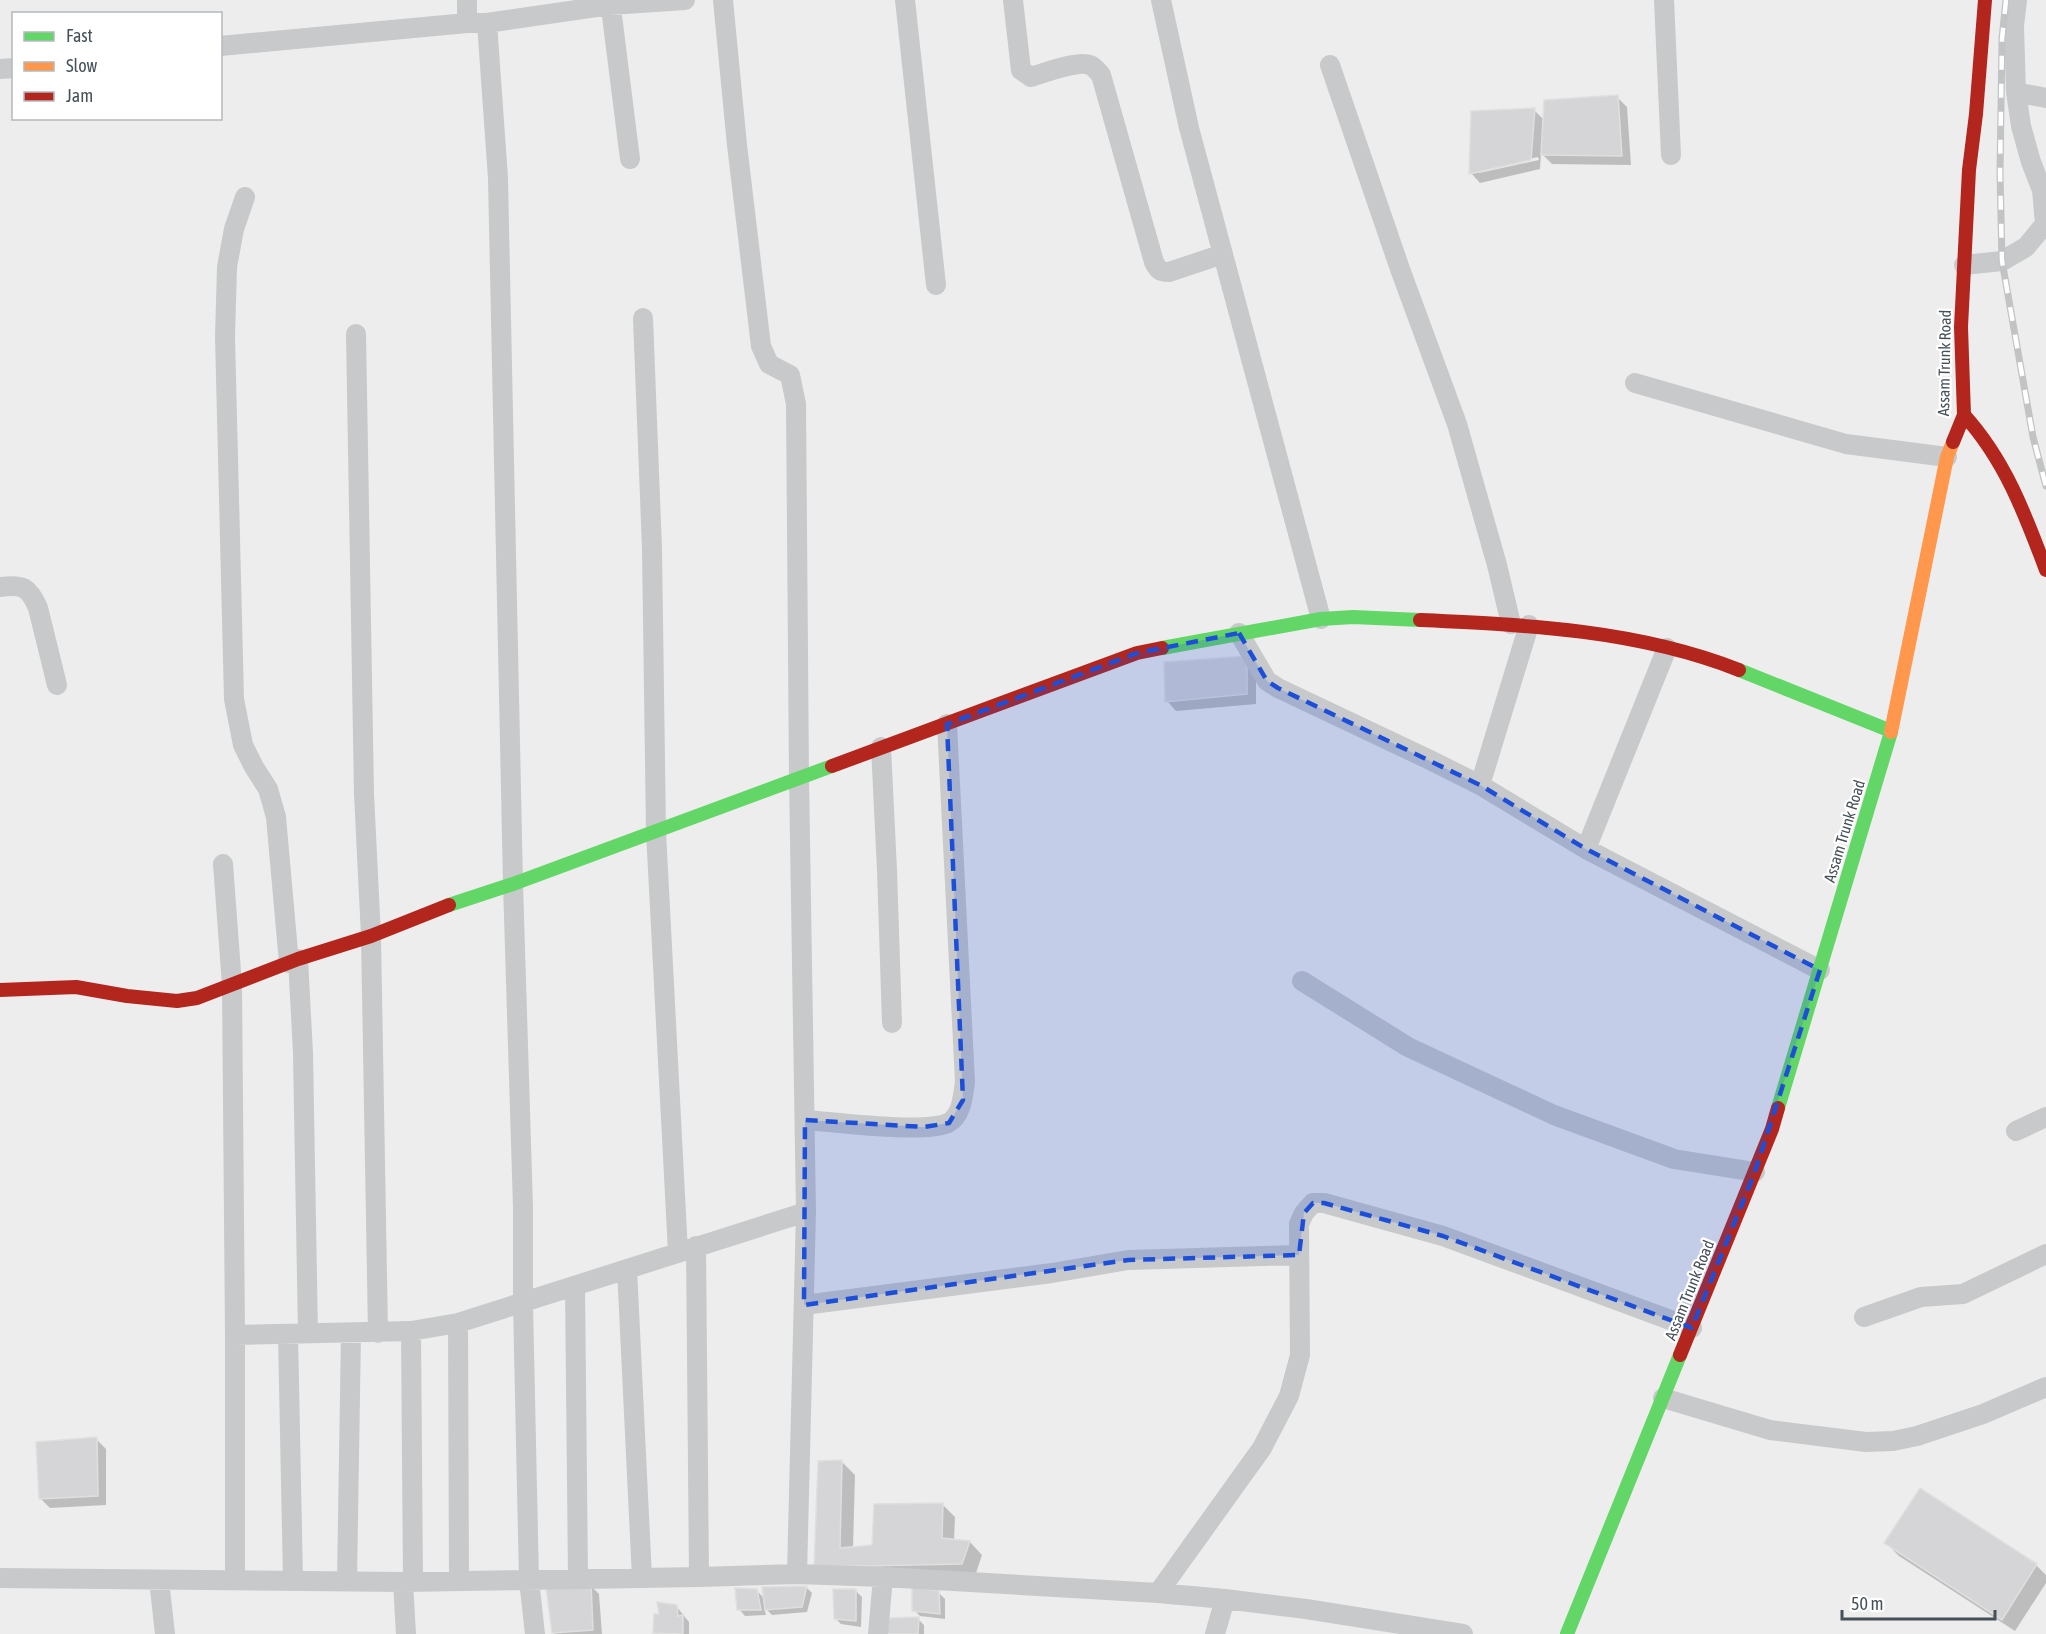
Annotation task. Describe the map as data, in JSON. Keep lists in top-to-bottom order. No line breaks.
{"streets":{"street":["Assam Trunk Road"]},"legend":["Fast","Slow","Jam"],"scale_bar":"50 m"}
